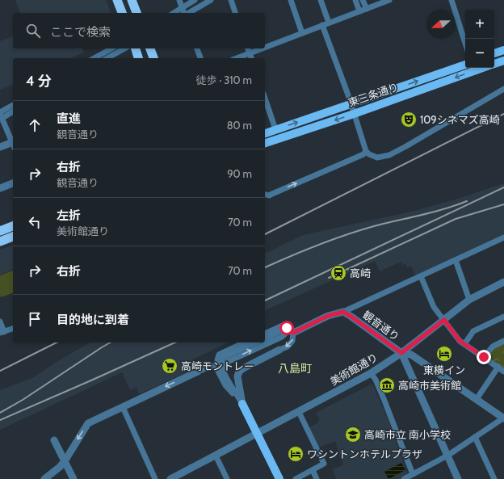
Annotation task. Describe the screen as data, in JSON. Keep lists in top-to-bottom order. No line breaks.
{"streets":{"main road":["東三条通り"],"street":["観音通り","美術館通り"]},"crossings":[["観音通り","美術館通り"]],"districts":["八島町"],"places":{"theatre":["109シネマズ高崎"],"station":["高崎"],"hotel":["東横イン","ワシントンホテルプラザ"],"supermarket":["高崎モントレー"],"museum":["高崎市美術館"],"school or university":["高崎市立 南小学校"]},"north":"left","page":{"map_buttons":["+","−"],"search":"ここで検索","heading":["4 分","徒歩 · 310 m"],"list":[["直進","観音通り","80 m"],["右折","観音通り","90 m"],["左折","美術館通り","70 m"],["右折","70 m"],"目的地に到着"]}}
